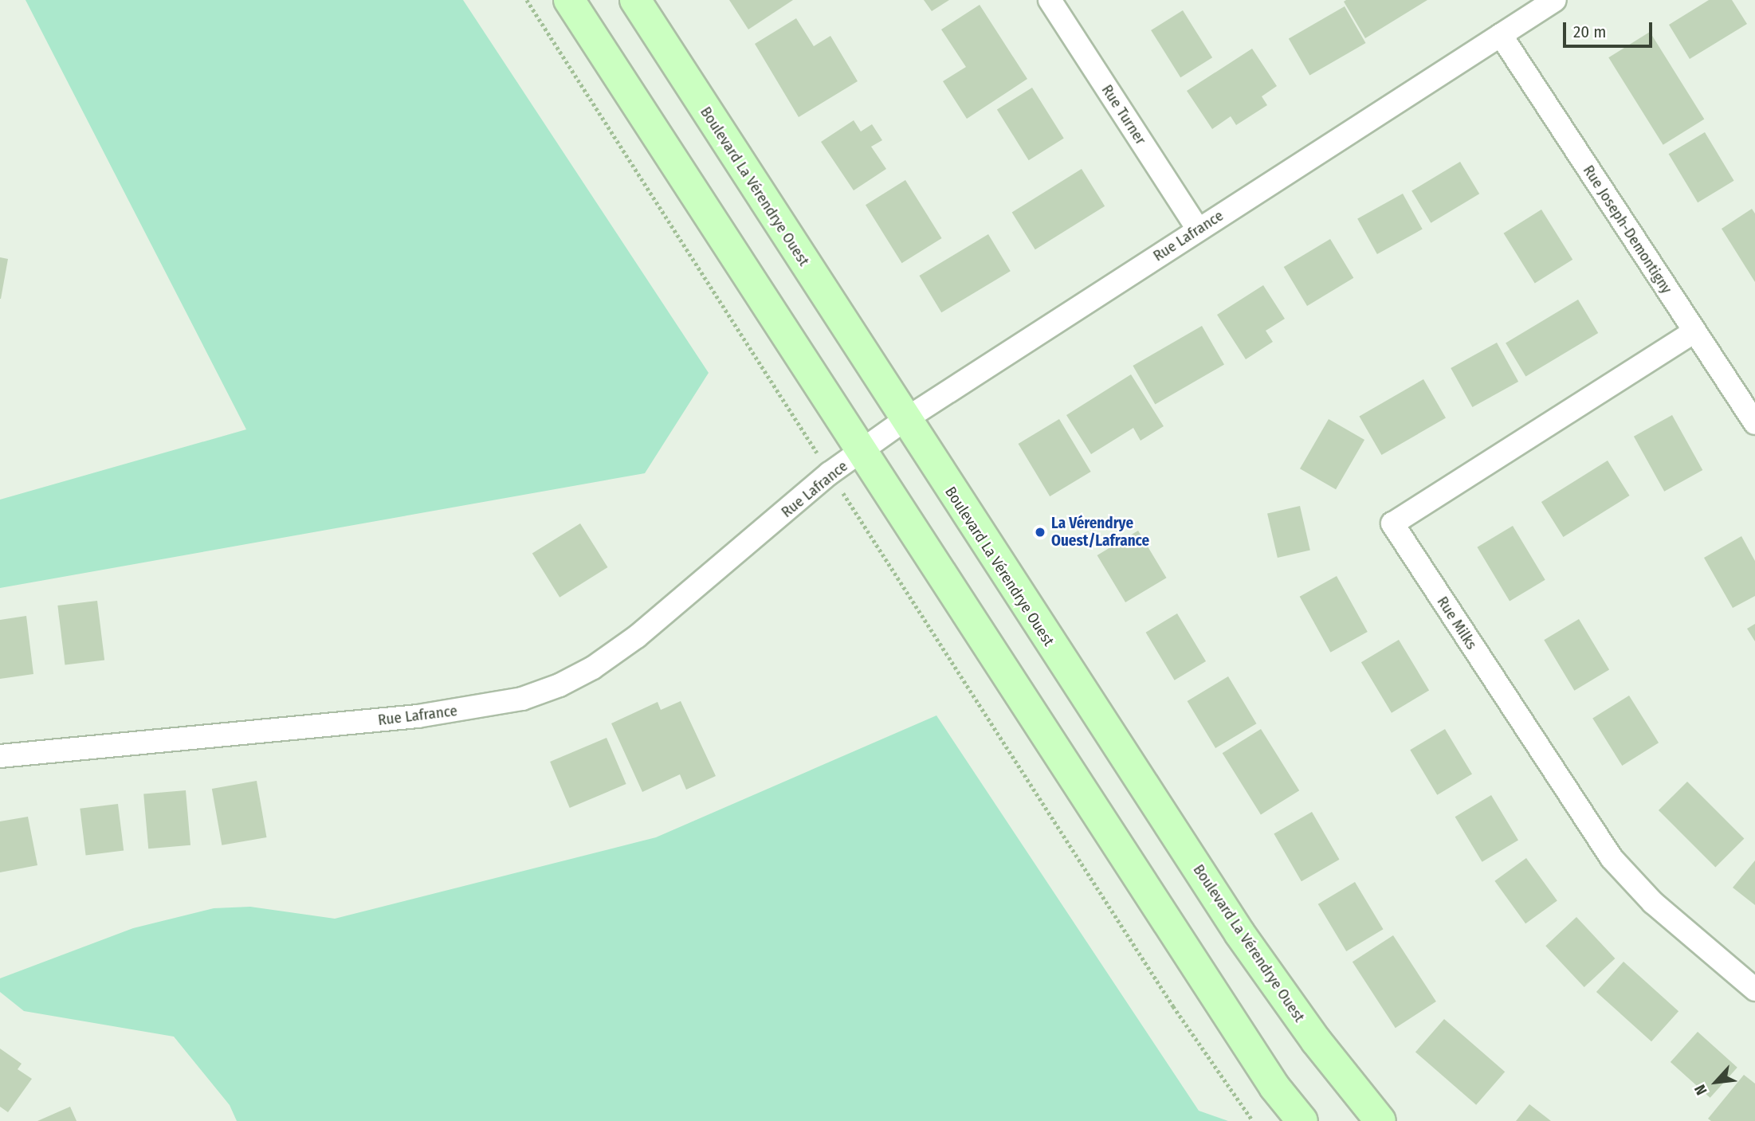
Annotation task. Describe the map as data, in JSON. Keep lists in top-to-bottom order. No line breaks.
{"streets":{"main road":["Boulevard La Vérendrye Ouest"],"street":["Rue Turner","Rue Joseph-Demontigny","Rue Lafrance","Rue Milks"]},"crossings":[["Rue Turner","Rue Lafrance"],["Boulevard La Vérendrye Ouest","Rue Lafrance"],["Rue Joseph-Demontigny","Rue Lafrance"],["Rue Joseph-Demontigny","Rue Milks"]],"places":["La Vérendrye Ouest/Lafrance"],"scale_bar":"20 m","north":"bottom left"}
